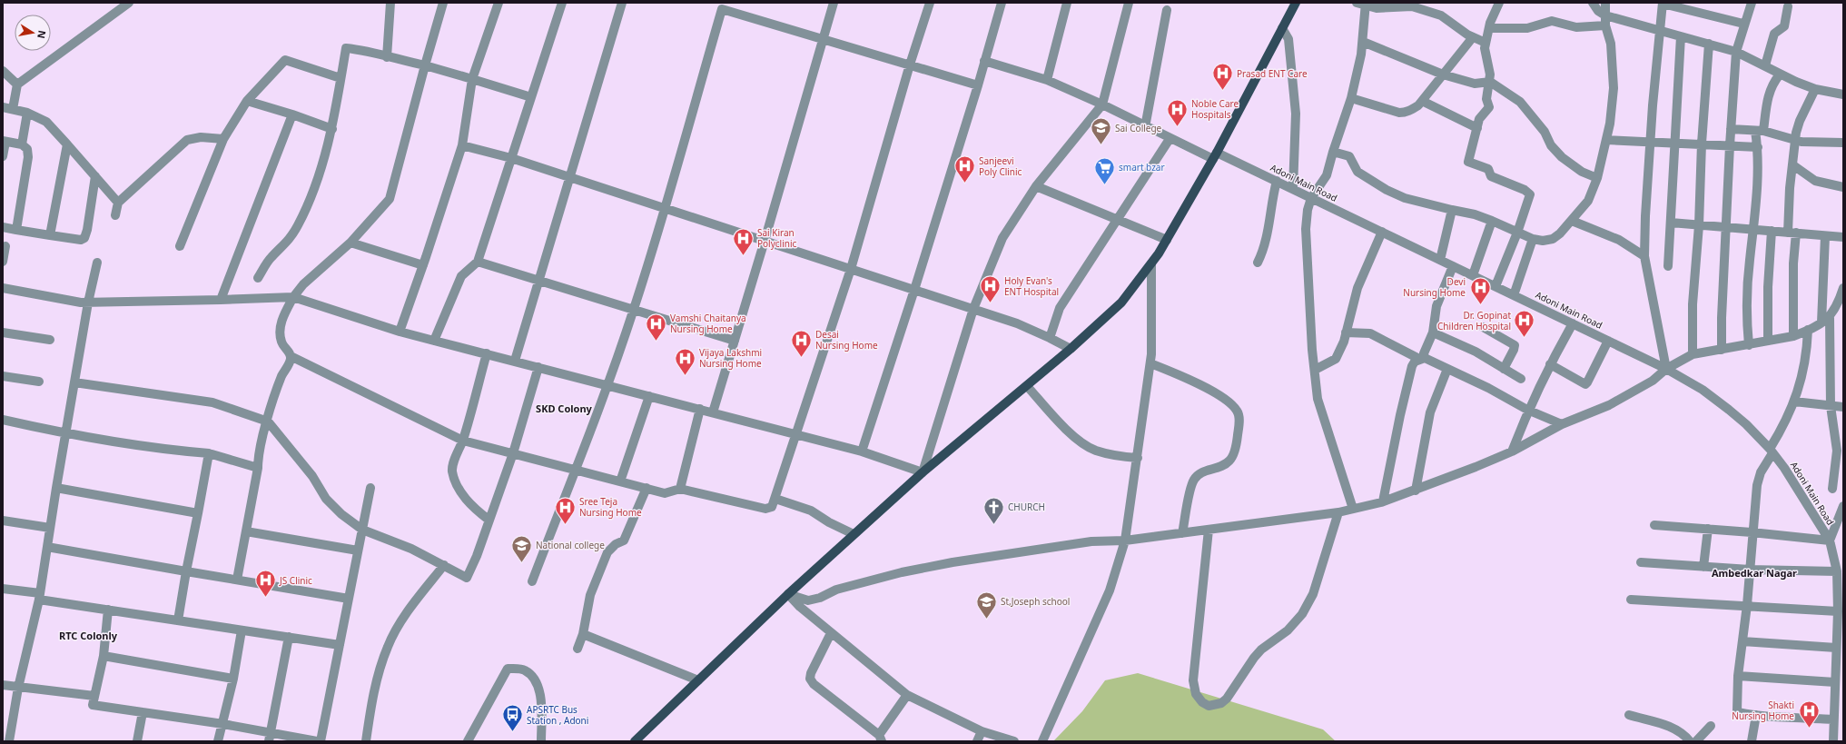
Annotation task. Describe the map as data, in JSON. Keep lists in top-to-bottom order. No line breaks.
{"streets":{"street":["Adoni Main Road"]},"districts":["SKD Colony","Ambedkar Nagar","RTC Colonly"],"places":{"hospital":["Prasad ENT Care","Noble Care Hospitals","Sanjeevi Poly Clinic","Sai Kiran Polyclinic","Holy Evan's ENT Hospital","Devi Nursing Home","Dr. Gopinat Children Hospital","Vamshi Chaitanya Nursing Home","Desai Nursing Home","Vijaya Lakshmi Nursing Home","Sree Teja Nursing Home","JS Clinic","Shakti Nursing Home"],"school or university":["Sai College","National college","St,Joseph school"],"supermarket":["smart bzar"],"church":["CHURCH"],"bus stop":["APSRTC Bus Station , Adoni"]},"north":"right"}
